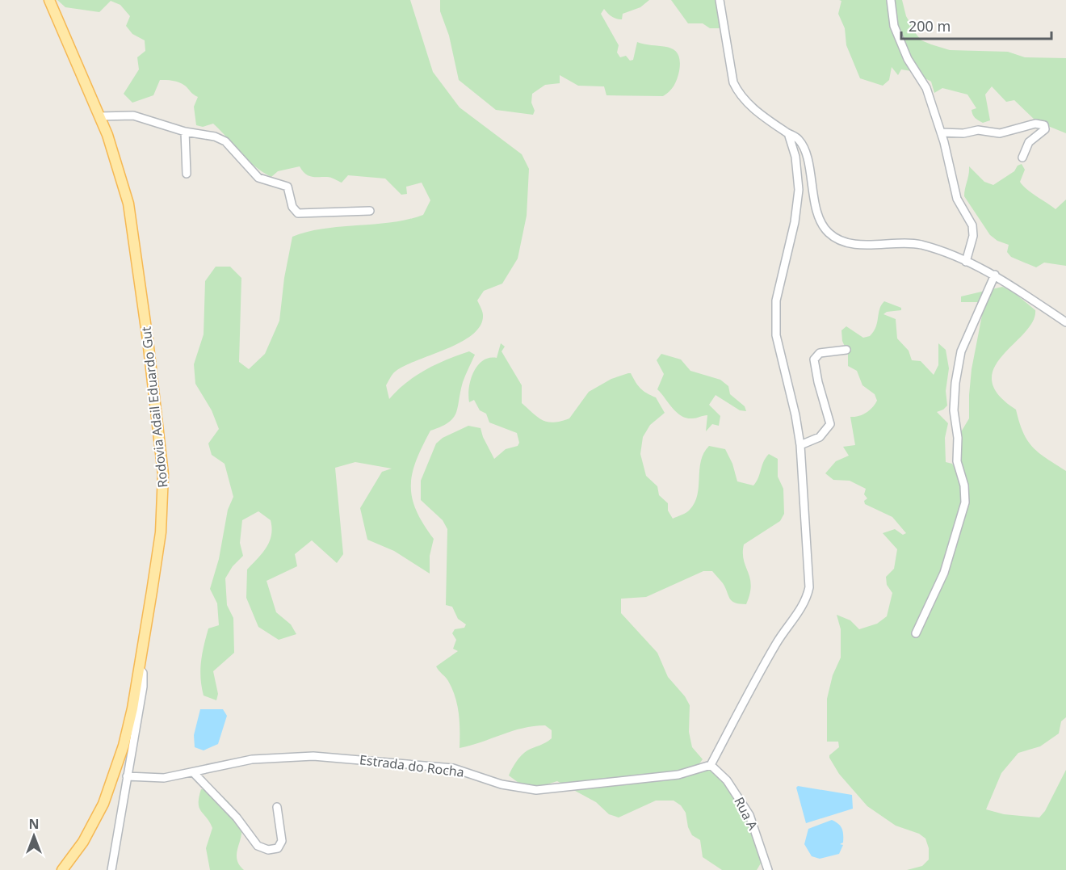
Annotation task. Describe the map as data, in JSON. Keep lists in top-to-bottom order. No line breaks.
{"streets":{"main road":["Rodovia Adail Eduardo Gut"],"street":["Estrada do Rocha","Rua A"]},"crossings":[["Estrada do Rocha","Rua A"]],"scale_bar":"200 m","north":"top"}
